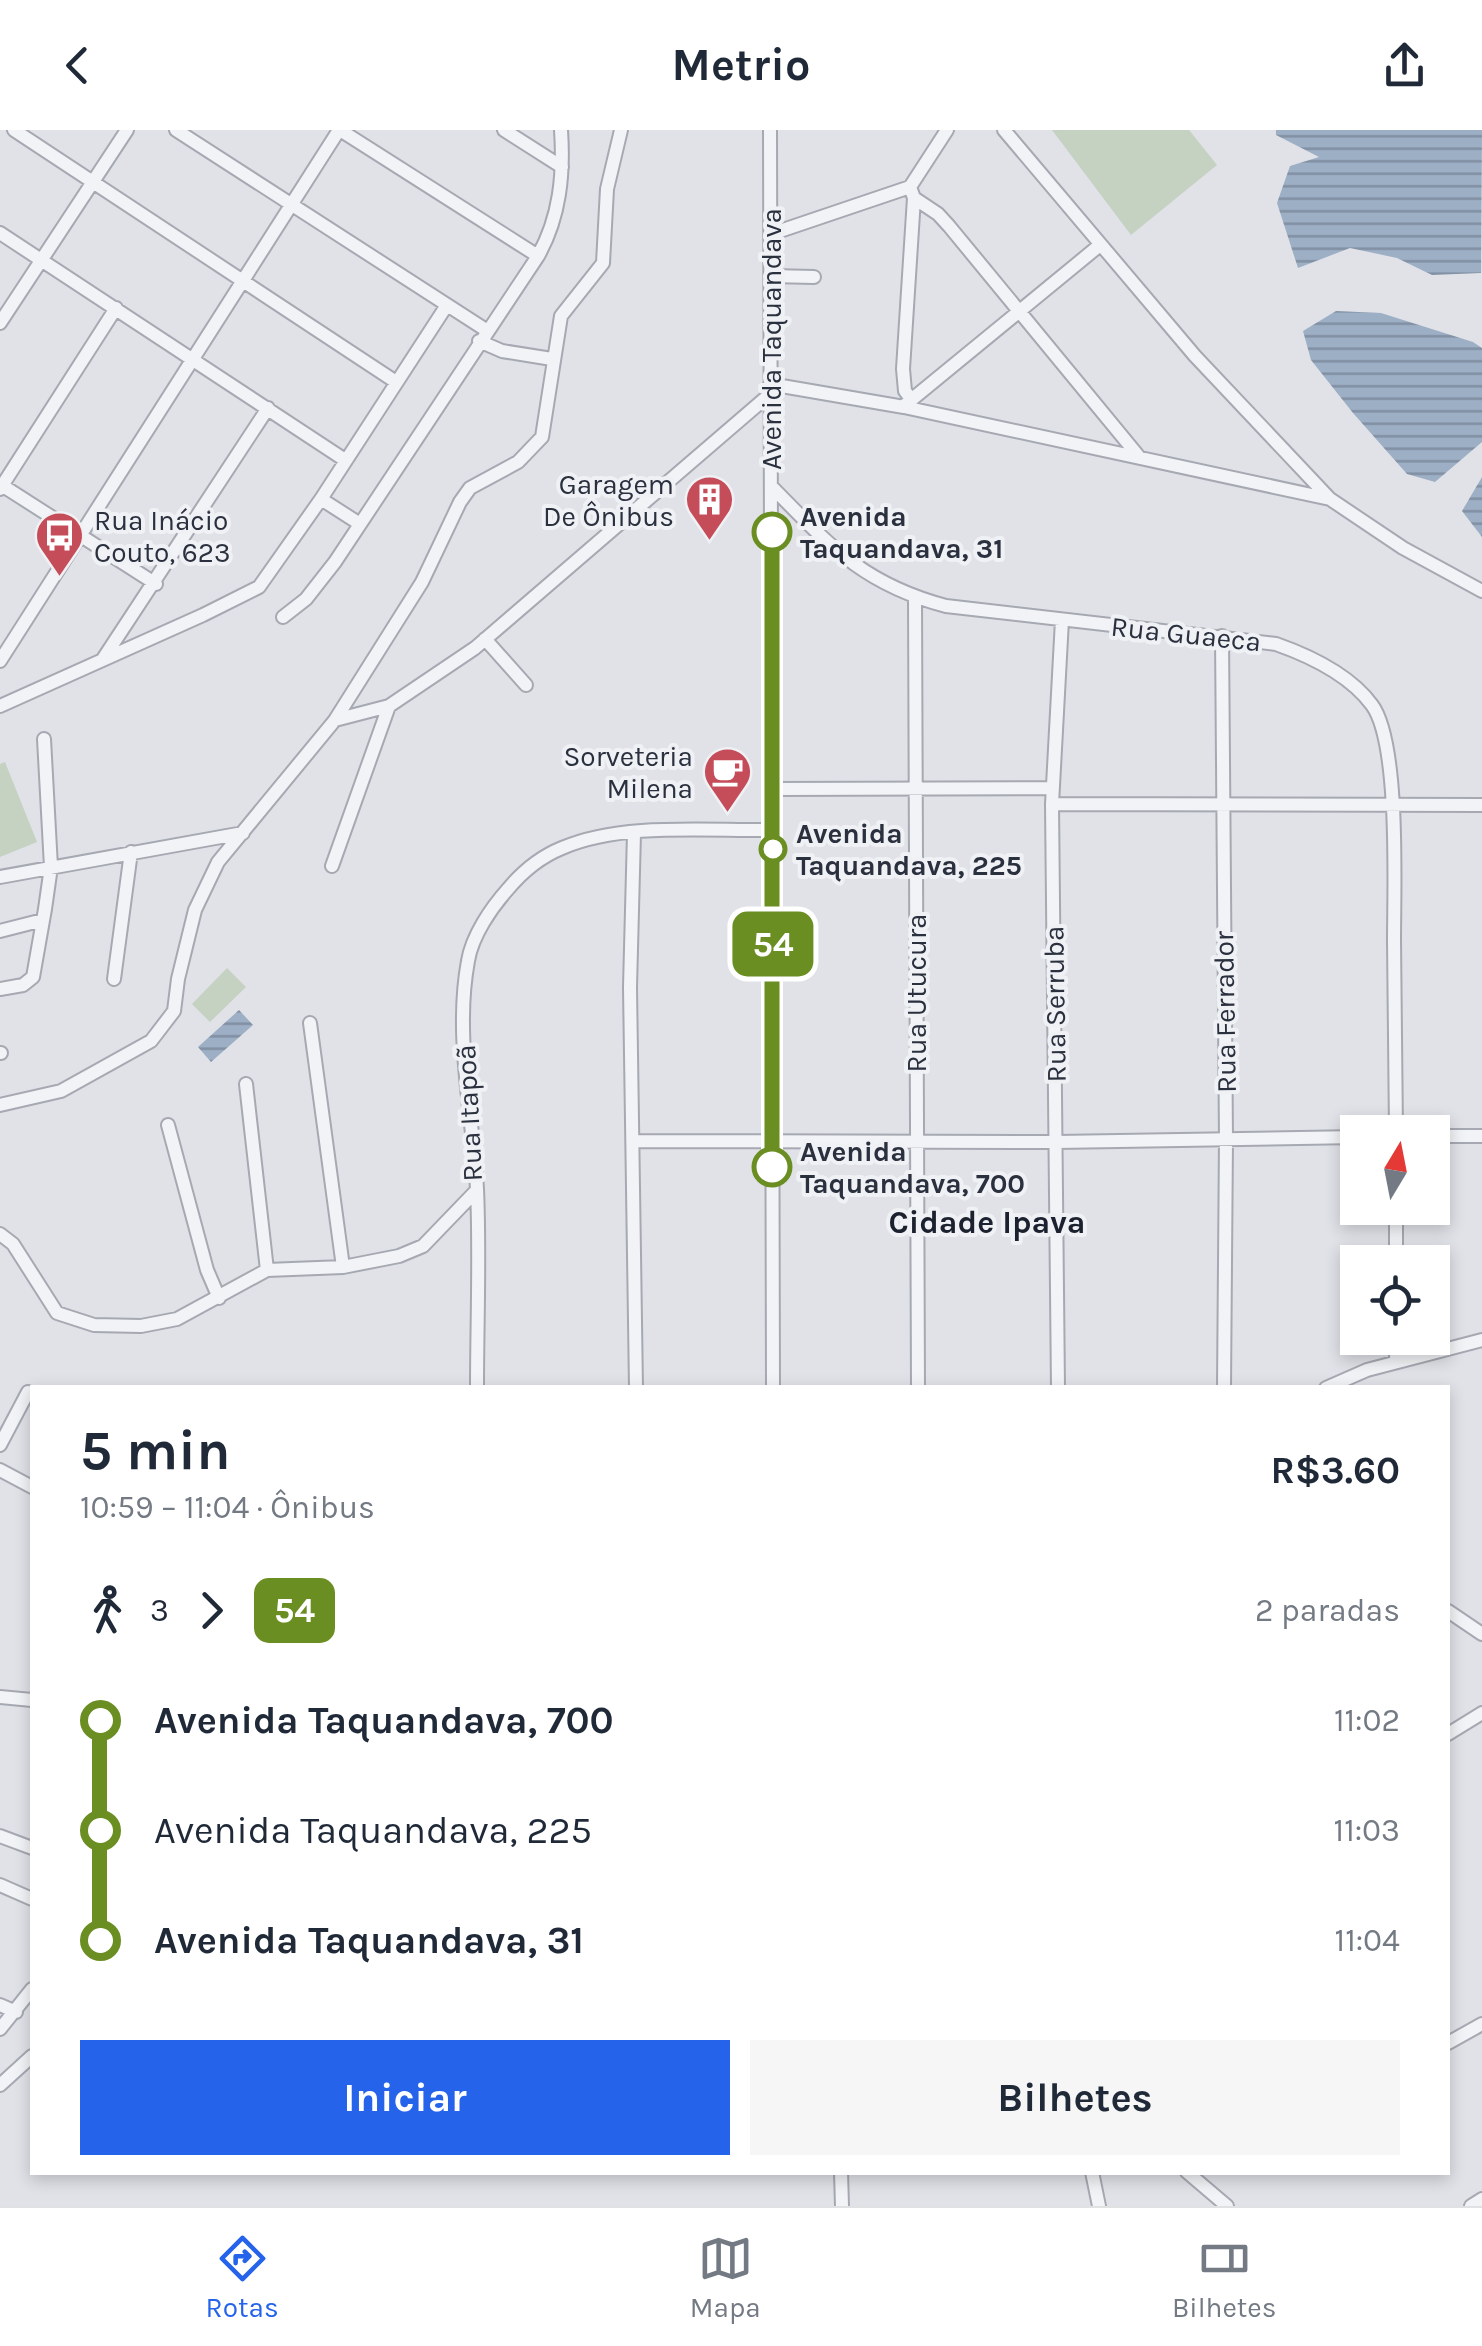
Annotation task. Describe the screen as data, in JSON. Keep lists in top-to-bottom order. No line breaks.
{"streets":{"street":["Avenida Taquandava","Rua Guaeca","Rua Utucura","Rua Serruba","Rua Ferrador","Rua Itapoã"]},"crossings":[["Avenida Taquandava","Rua Guaeca"],["Avenida Taquandava","Rua Itapoã"],["Rua Guaeca","Rua Utucura"],["Rua Guaeca","Rua Serruba"],["Rua Guaeca","Rua Ferrador"]],"districts":["Cidade Ipava"],"places":{"other":["Avenida Taquandava, 31","Avenida Taquandava, 225","Avenida Taquandava, 700"],"building":["Garagem De Ônibus"],"bus stop":["Rua Inácio Couto, 623"],"cafe":["Sorveteria Milena"]},"lines":["bus line 54"],"north":"top","page":{"header":"Metrio","on_map":"54","heading":["5 min","10:59 – 11:04 · Ônibus","R$3.60"],"legs":["3","54","2 paradas"],"list":[{"name":"Avenida Taquandava, 700","value":"11:02"},{"name":"Avenida Taquandava, 225","value":"11:03"},{"name":"Avenida Taquandava, 31","value":"11:04"}],"buttons":["Iniciar","Bilhetes"],"tabs":["Rotas","Mapa","Bilhetes"]}}
